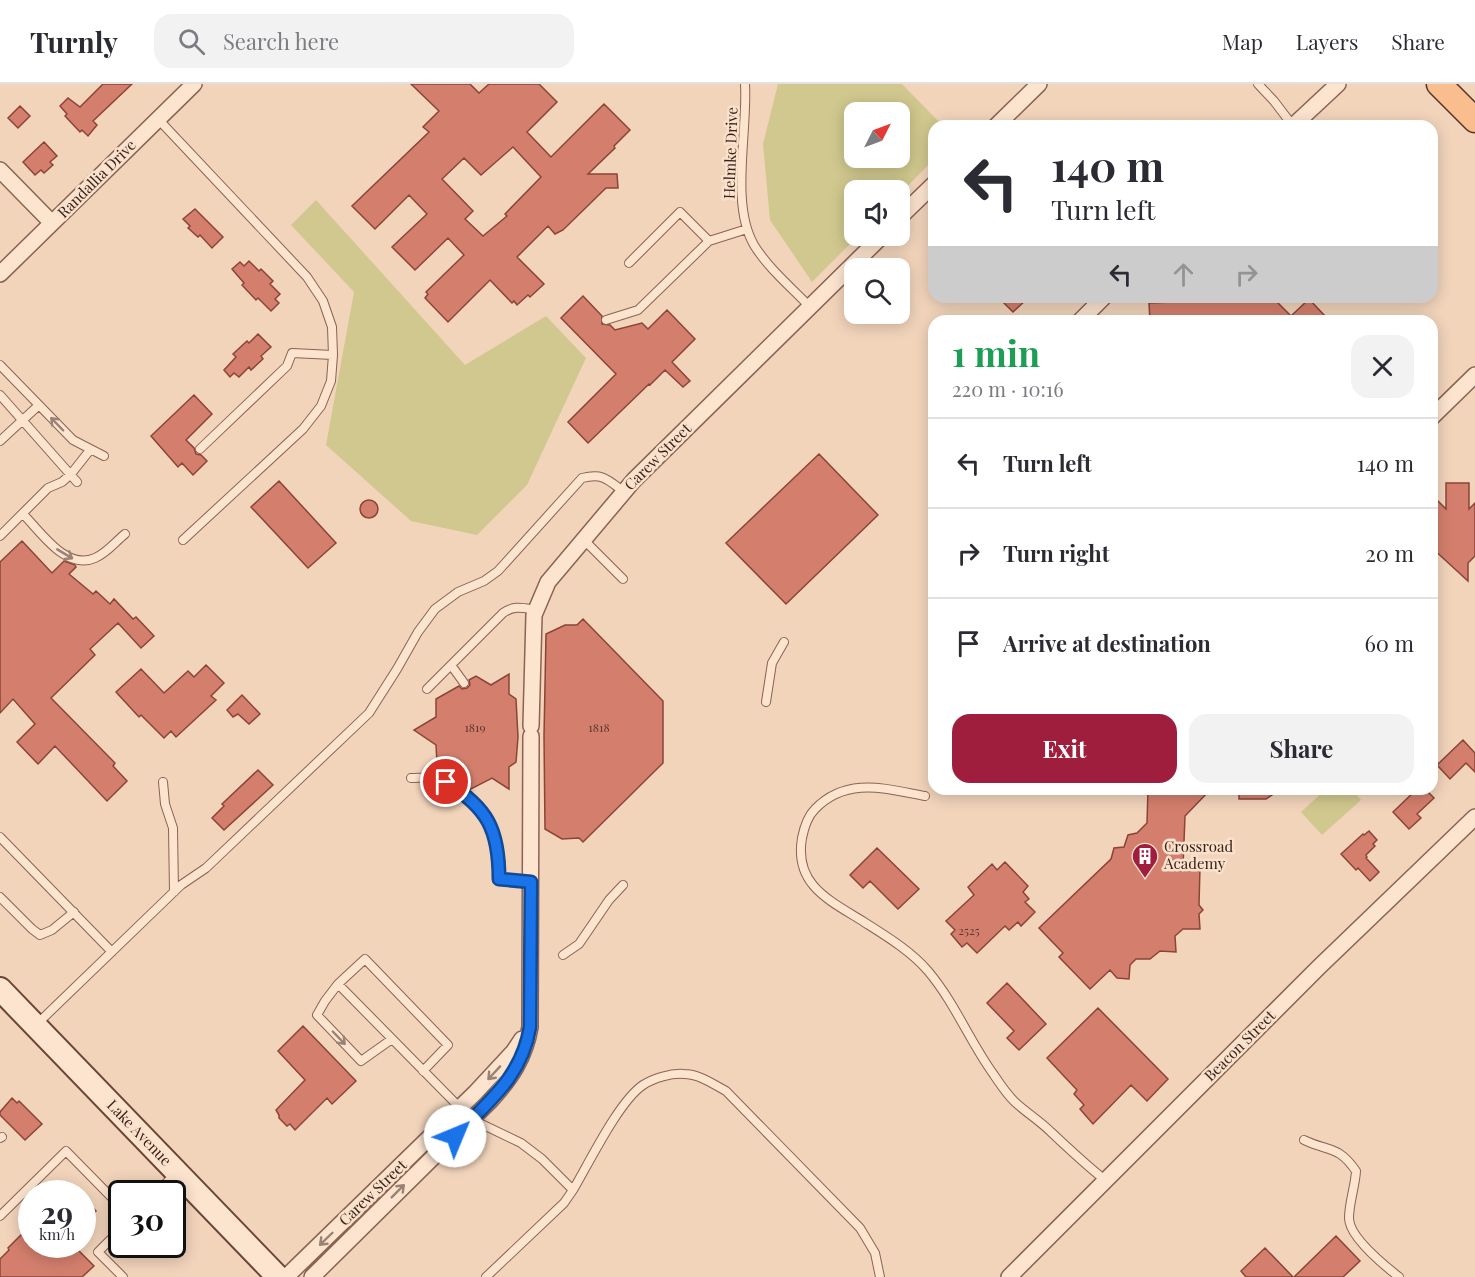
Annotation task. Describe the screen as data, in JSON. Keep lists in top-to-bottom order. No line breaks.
{"streets":{"main road":["Lake Avenue"],"street":["Randallia Drive","Carew Street","Beacon Street"],"lane":["Helmke Drive"]},"crossings":[["Helmke Drive","Carew Street"]],"places":{"building":["Crossroad Academy"]},"house_numbers":["1819","1818","2525"],"north":"top right","page":{"header":"Turnly","search":"Search here","nav":["Map","Layers","Share"],"turn":["140 m","Turn left"],"heading":["1 min","220 m · 10:16"],"list":[{"name":"Turn left","value":"140 m"},{"name":"Turn right","value":"20 m"},{"name":"Arrive at destination","value":"60 m"}],"buttons":["Exit","Share"],"speed":"29 km/h","limit":"30"}}
